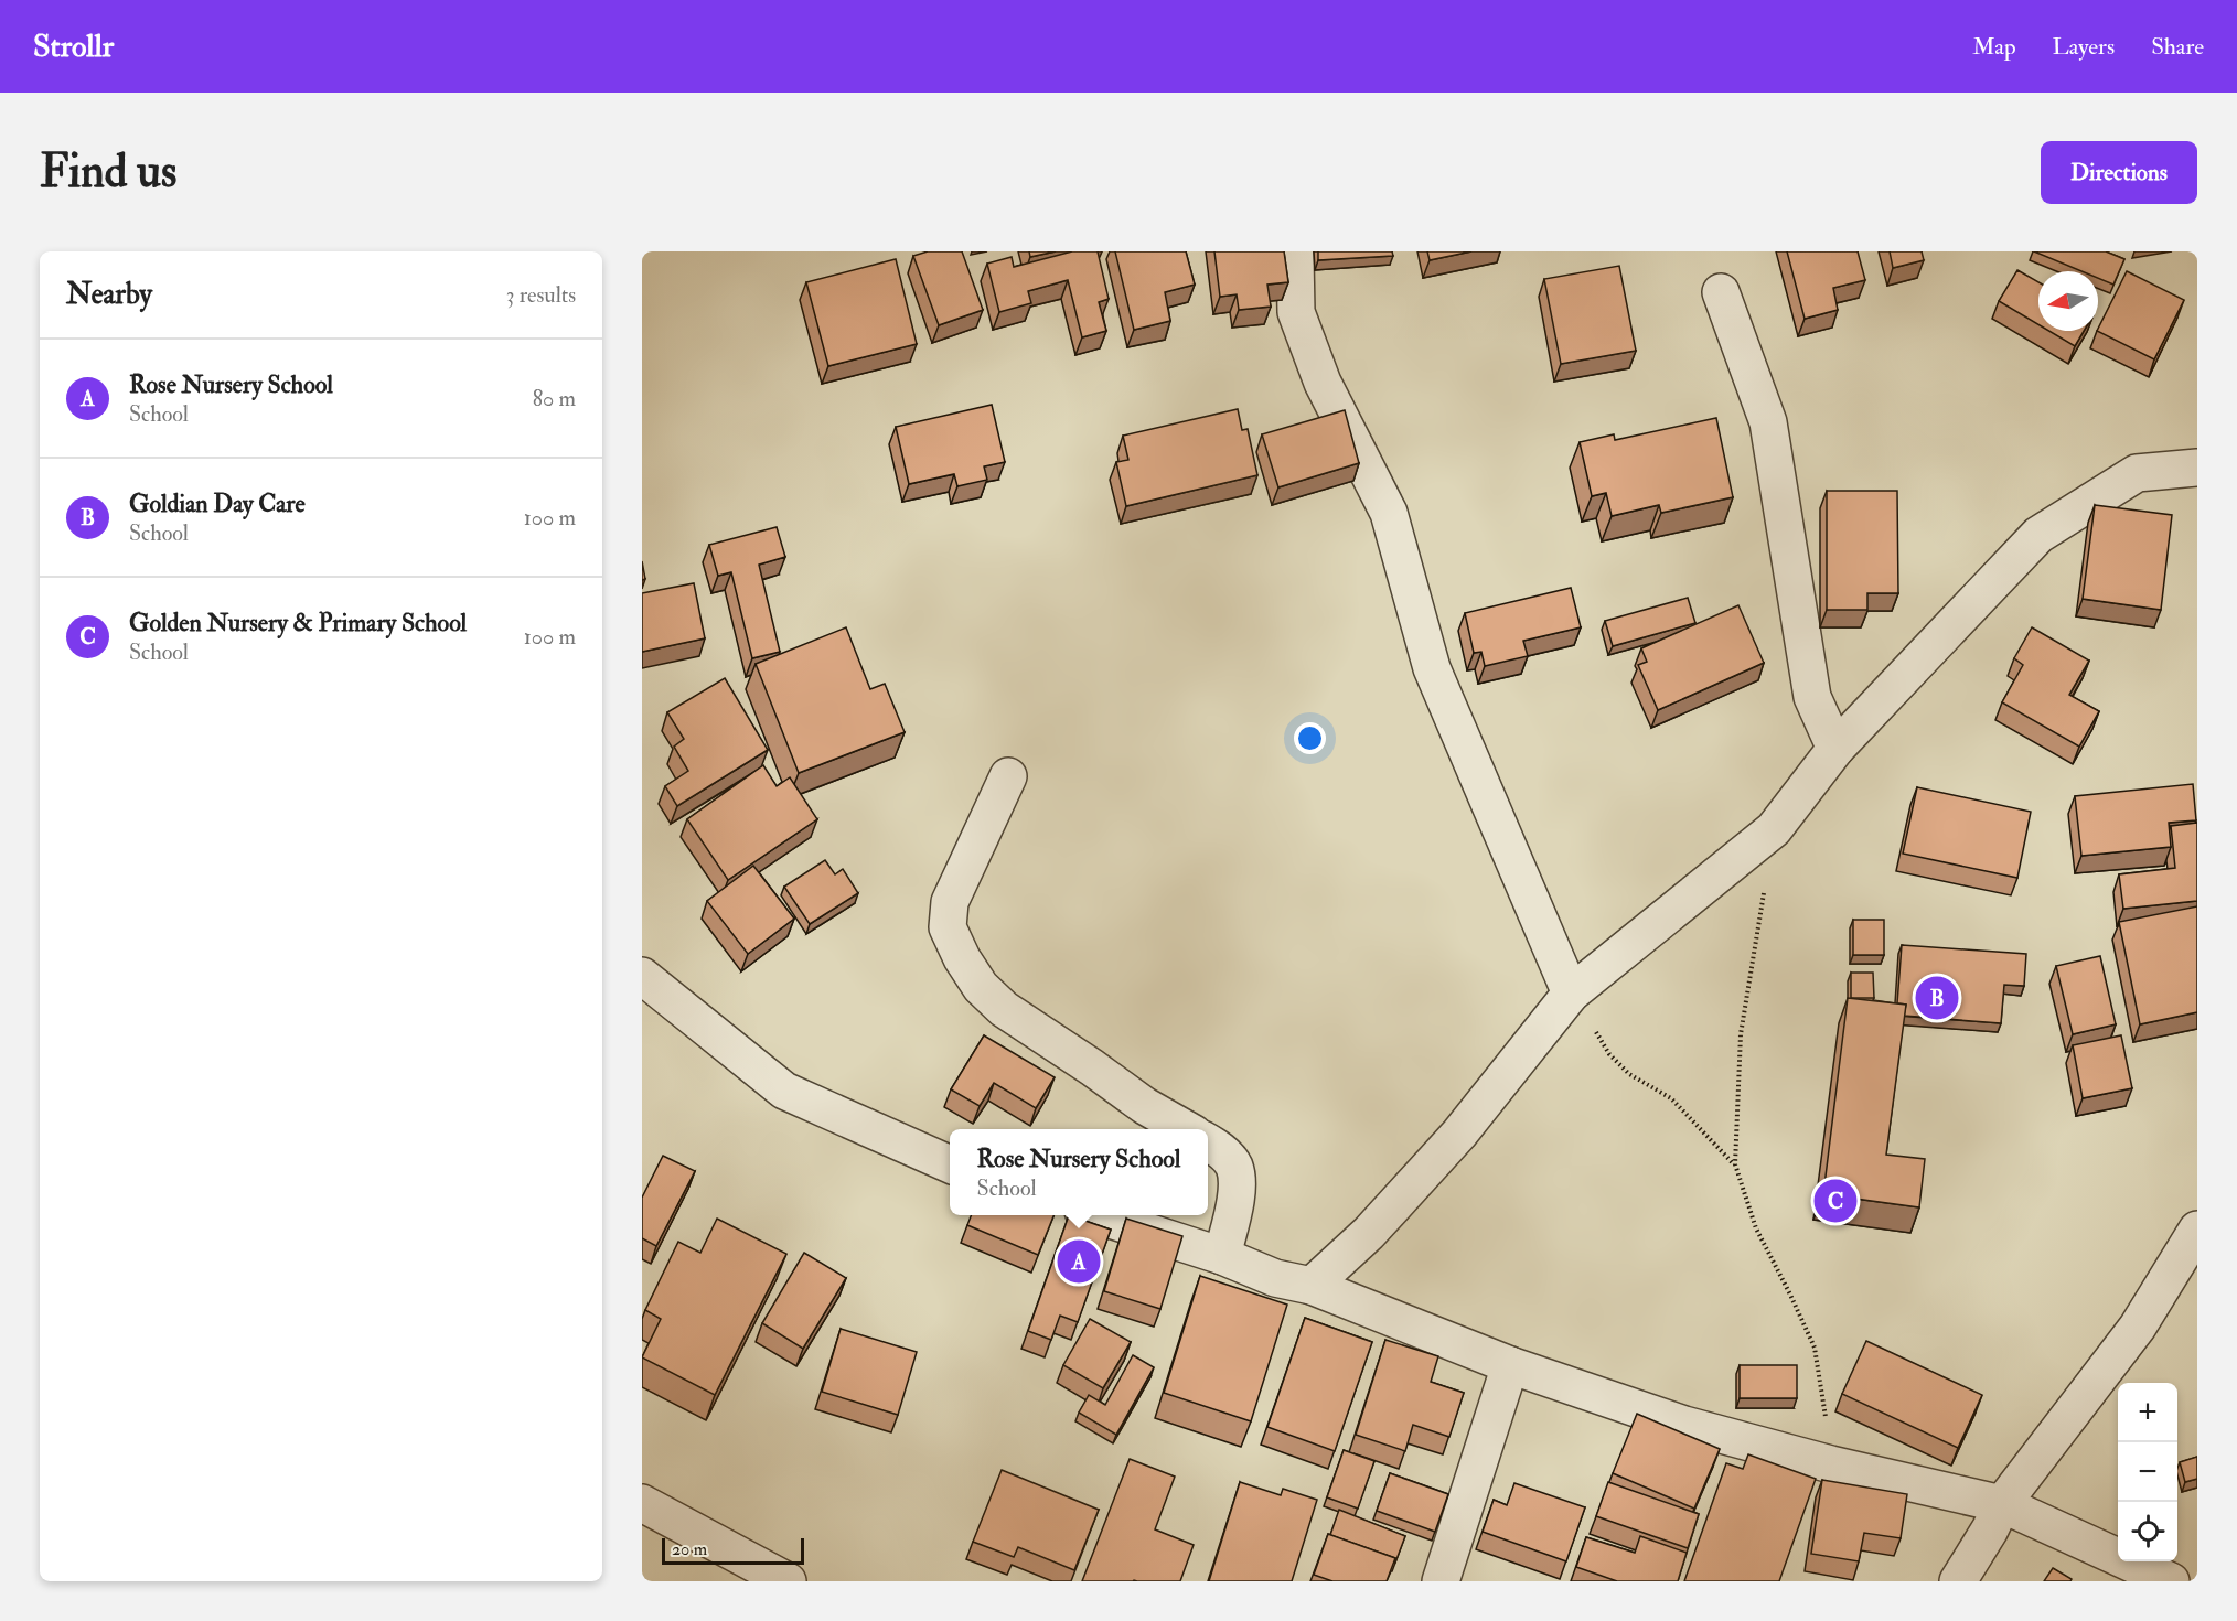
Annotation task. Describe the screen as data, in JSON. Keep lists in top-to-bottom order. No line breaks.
{"scale_bar":"20 m","north":"left","page":{"header":"Strollr","nav":["Map","Layers","Share"],"buttons":"Directions","title":"Find us","heading":["Nearby","3 results"],"list":[{"mark":"A","name":"Rose Nursery School","note":"School","value":"80 m"},{"mark":"B","name":"Goldian Day Care","note":"School","value":"100 m"},{"mark":"C","name":"Golden Nursery & Primary School","note":"School","value":"100 m"}],"pins":["B","C","A"],"popup":["Rose Nursery School","School"],"map_buttons":["+","−"],"scale":"20 m"}}
